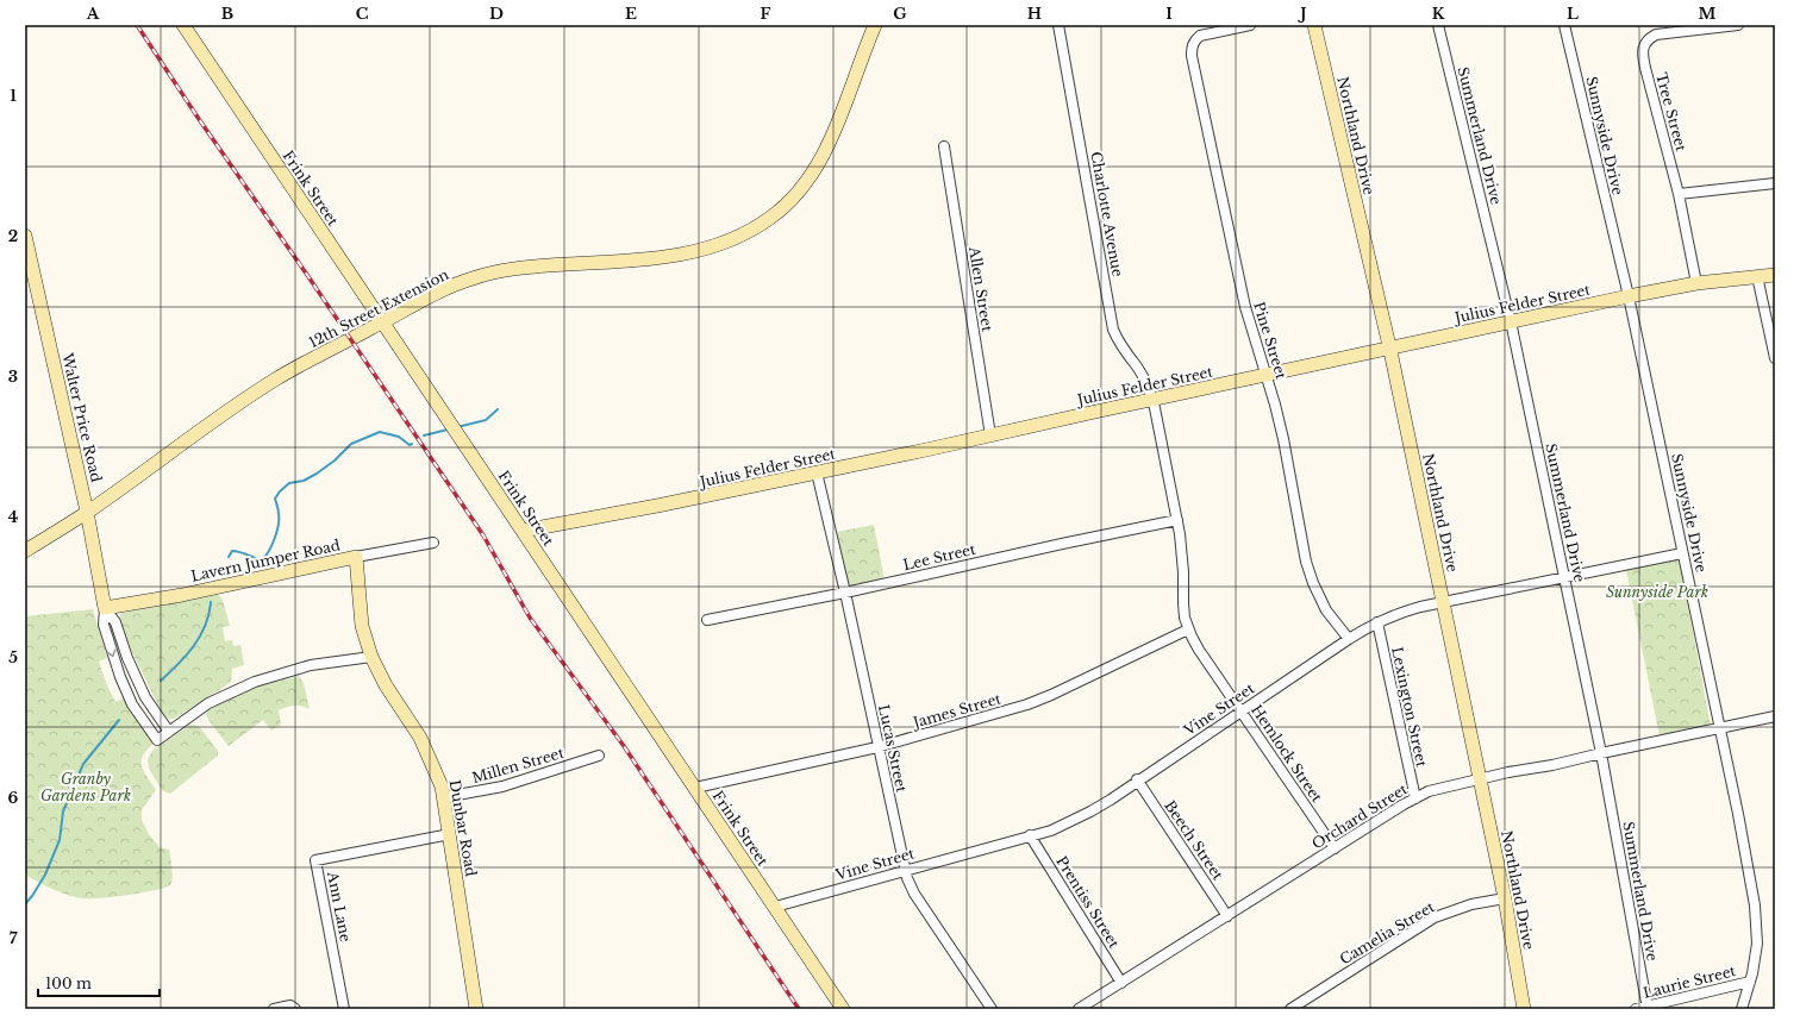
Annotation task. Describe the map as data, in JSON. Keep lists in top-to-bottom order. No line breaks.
{"streets":{"street":["Tree Street","Northland Drive","Summerland Drive","Sunnyside Drive","Frink Street","Charlotte Avenue","Allen Street","Julius Felder Street","12th Street Extension","Pine Street","Walter Price Road","Lee Street","Lavern Jumper Road","Lexington Street","Vine Street","James Street","Lucas Street","Hemlock Street","Millen Street","Orchard Street","Dunbar Road","Beech Street","Prentiss Street","Ann Lane","Camelia Street","Laurie Street"]},"crossings":[["Tree Street","Julius Felder Street"],["Northland Drive","Julius Felder Street"],["Northland Drive","Vine Street"],["Northland Drive","Orchard Street"],["Northland Drive","Camelia Street"],["Summerland Drive","Julius Felder Street"],["Summerland Drive","Vine Street"],["Summerland Drive","Orchard Street"],["Summerland Drive","Laurie Street"],["Sunnyside Drive","Julius Felder Street"],["Sunnyside Drive","Vine Street"],["Sunnyside Drive","Orchard Street"],["Sunnyside Drive","Laurie Street"],["Frink Street","Julius Felder Street"],["Frink Street","12th Street Extension"],["Frink Street","Vine Street"],["Frink Street","James Street"],["Charlotte Avenue","Julius Felder Street"],["Charlotte Avenue","Hemlock Street"],["Allen Street","Julius Felder Street"],["Julius Felder Street","Pine Street"],["Julius Felder Street","Lucas Street"],["Julius Felder Street","Hemlock Street"],["12th Street Extension","Walter Price Road"],["Pine Street","Vine Street"],["Walter Price Road","Lavern Jumper Road"],["Lee Street","Lucas Street"],["Lee Street","Hemlock Street"],["Lavern Jumper Road","Dunbar Road"],["Lexington Street","Vine Street"],["Lexington Street","Orchard Street"],["Vine Street","Lucas Street"],["Vine Street","Hemlock Street"],["Vine Street","Beech Street"],["Vine Street","Prentiss Street"],["James Street","Lucas Street"],["James Street","Hemlock Street"],["Hemlock Street","Orchard Street"],["Millen Street","Dunbar Road"],["Orchard Street","Beech Street"],["Orchard Street","Prentiss Street"],["Dunbar Road","Ann Lane"]],"parks":["Sunnyside Park","Granby Gardens Park"],"scale_bar":"100 m","grid":{"columns":["A","B","C","D","E","F","G","H","I","J","K","L","M"],"rows":["1","2","3","4","5","6","7"]}}
